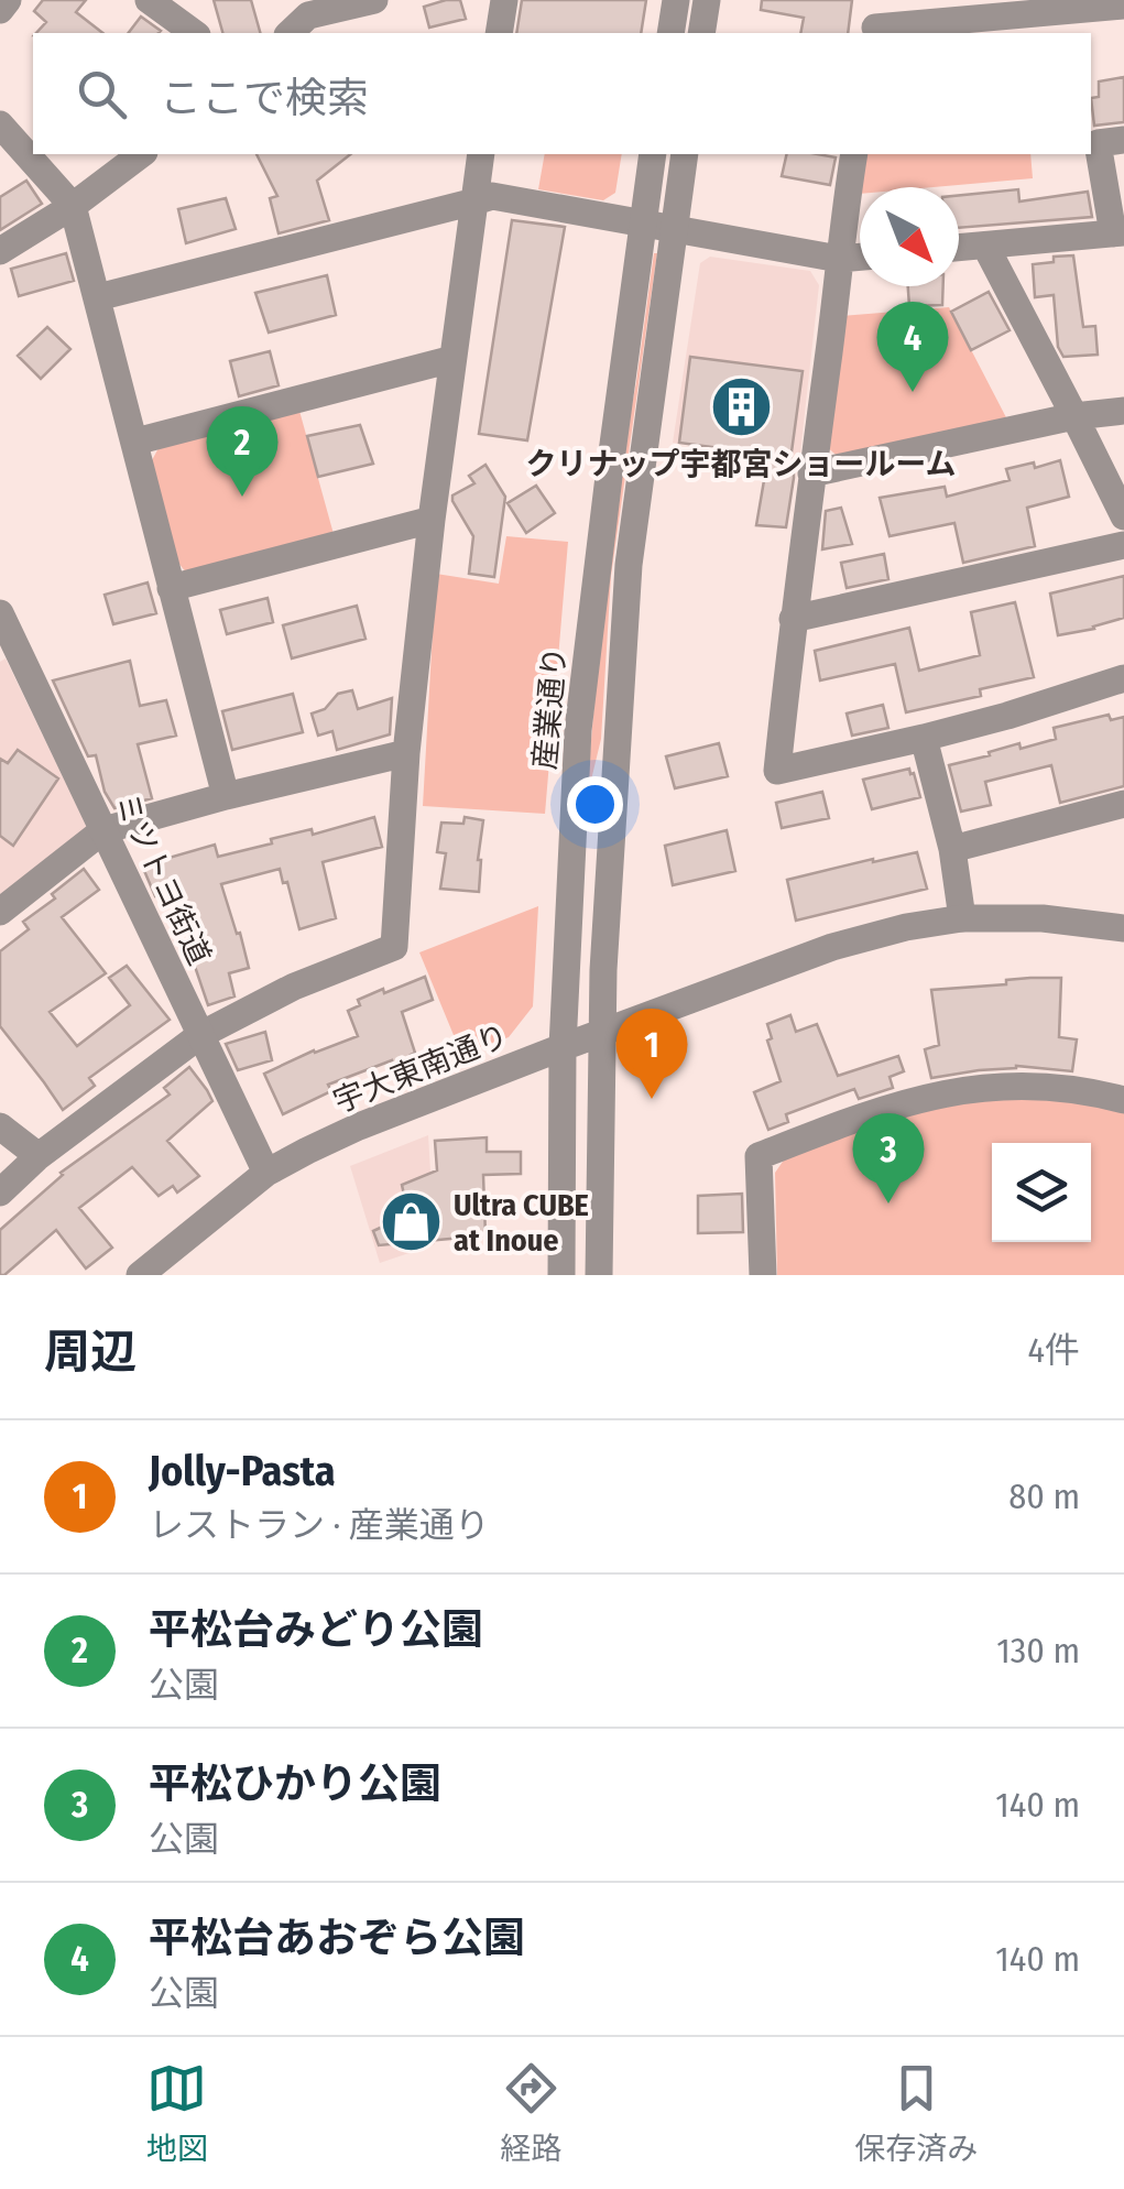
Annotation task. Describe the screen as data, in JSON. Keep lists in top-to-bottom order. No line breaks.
{"streets":{"street":["産業通り","ミツトヨ街道","宇大東南通り"]},"crossings":[["産業通り","宇大東南通り"],["ミツトヨ街道","宇大東南通り"]],"places":{"building":["クリナップ宇都宮ショールーム"],"shop":["Ultra CUBE at Inoue"]},"north":"bottom right","page":{"search":"ここで検索","pins":["4","2","1","3"],"heading":["周辺","4件"],"list":[{"mark":"1","name":"Jolly-Pasta","note":"レストラン · 産業通り","value":"80 m"},{"mark":"2","name":"平松台みどり公園","note":"公園","value":"130 m"},{"mark":"3","name":"平松ひかり公園","note":"公園","value":"140 m"},{"mark":"4","name":"平松台あおぞら公園","note":"公園","value":"140 m"}],"nav":["地図","経路","保存済み"]}}
